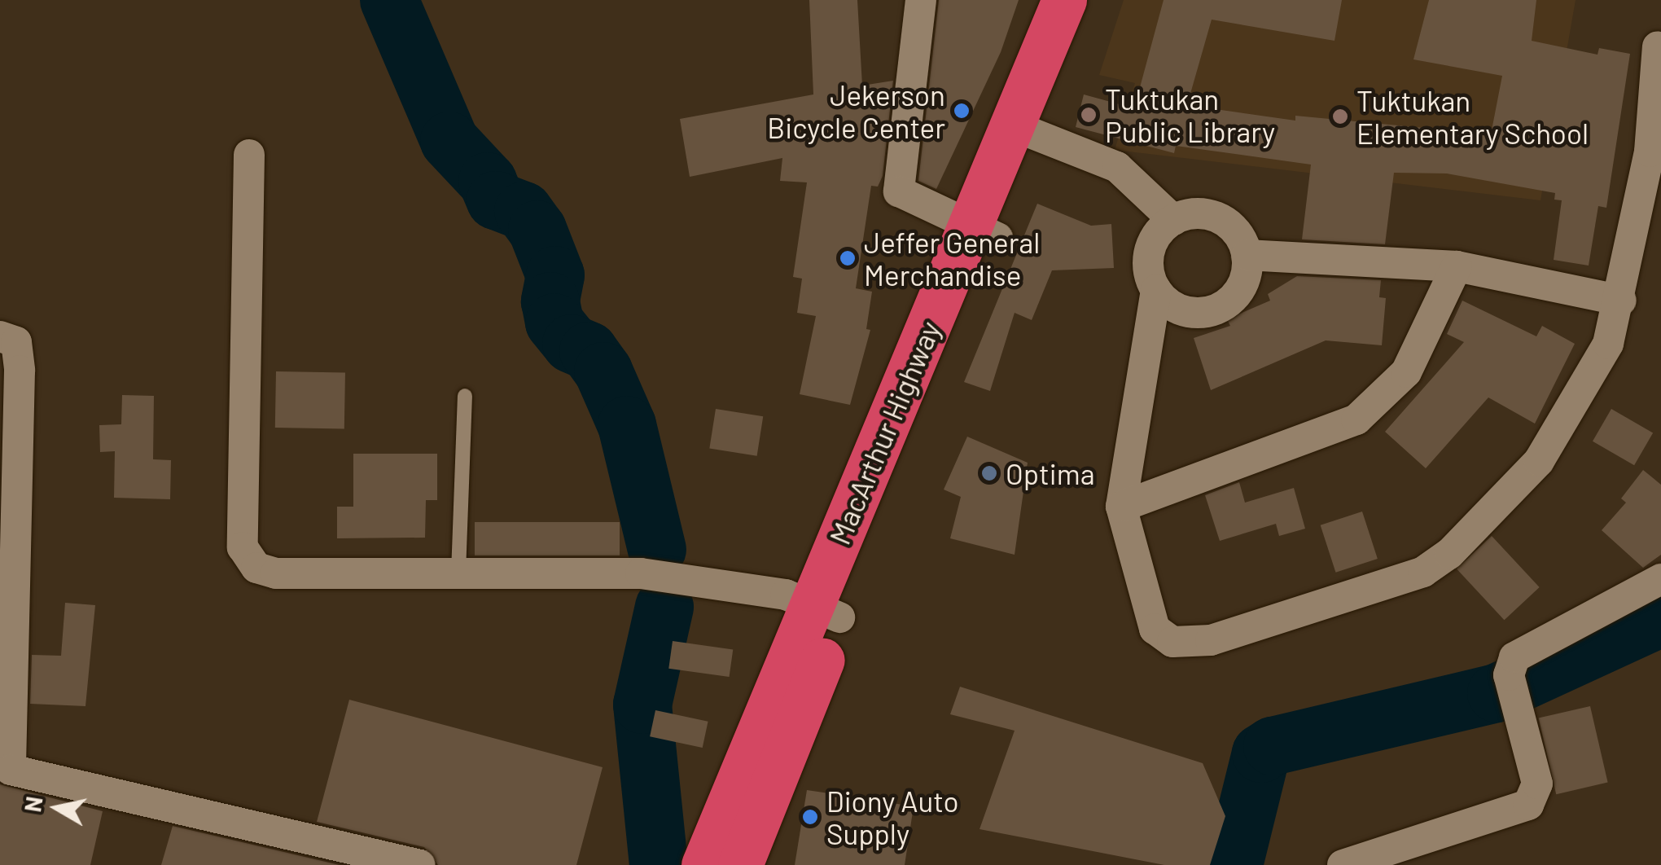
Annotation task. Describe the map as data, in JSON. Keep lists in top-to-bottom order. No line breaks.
{"streets":{"highway":["MacArthur Highway"]},"places":["Jekerson Bicycle Center","Tuktukan Public Library","Tuktukan Elementary School","Jeffer General Merchandise","Optima","Diony Auto Supply"],"north":"left"}
